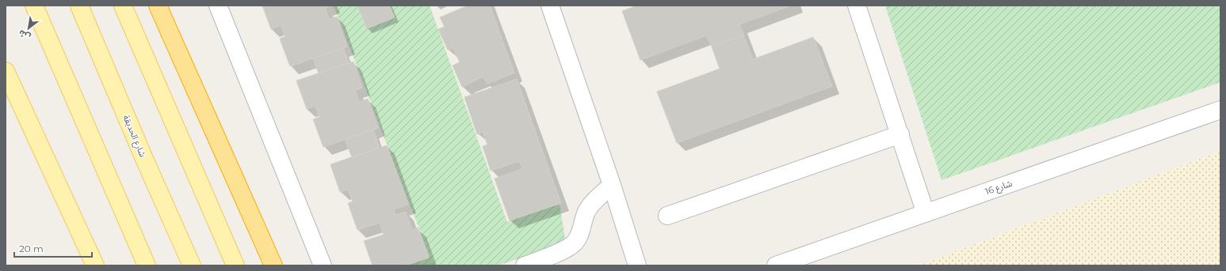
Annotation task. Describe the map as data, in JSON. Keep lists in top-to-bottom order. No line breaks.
{"streets":{"main road":["شارع الحديقة"],"street":["شارع 16"]},"scale_bar":"20 m","north":"bottom left"}
